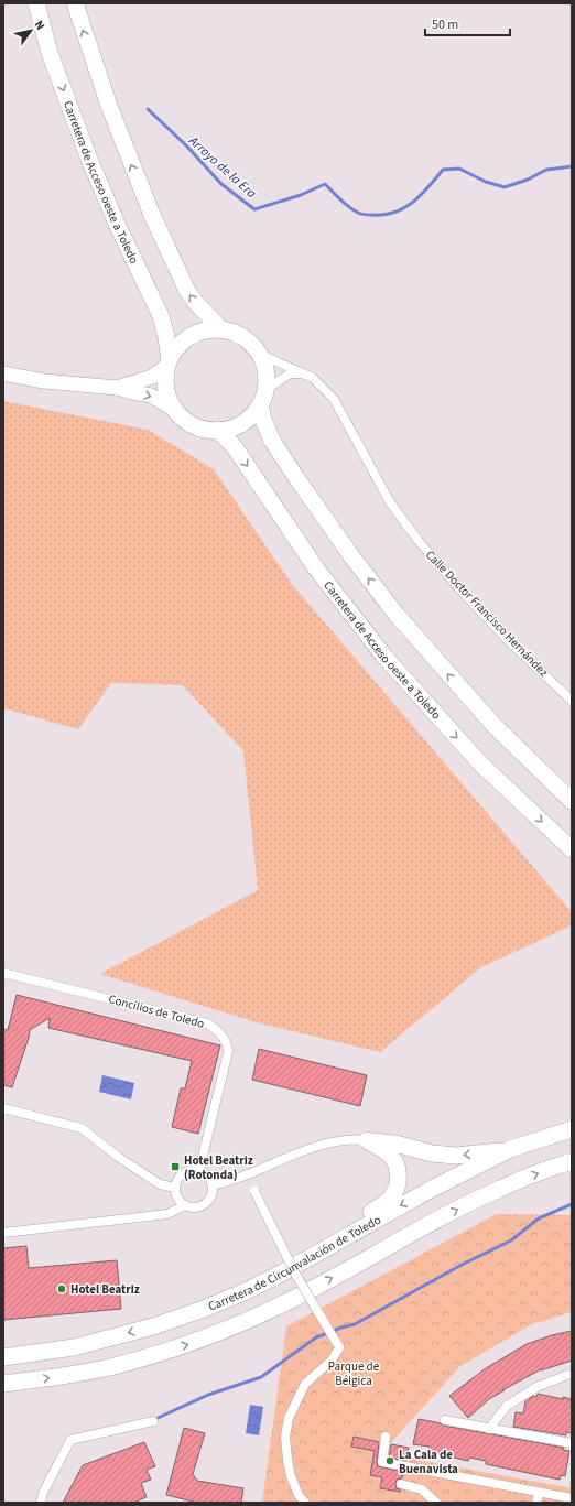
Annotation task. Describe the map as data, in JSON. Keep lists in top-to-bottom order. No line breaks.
{"streets":{"highway":["Carretera de Acceso oeste a Toledo","Carretera de Circunvalación de Toledo"],"street":["Calle Doctor Francisco Hernández","Concilios de Toledo"]},"crossings":[["Carretera de Acceso oeste a Toledo","Calle Doctor Francisco Hernández"]],"water":["Arroyo de la Era"],"parks":["Parque de Bélgica"],"places":{"transit":["Hotel Beatriz (Rotonda)"],"other":["Hotel Beatriz","La Cala de Buenavista"]},"scale_bar":"50 m","north":"top right"}
